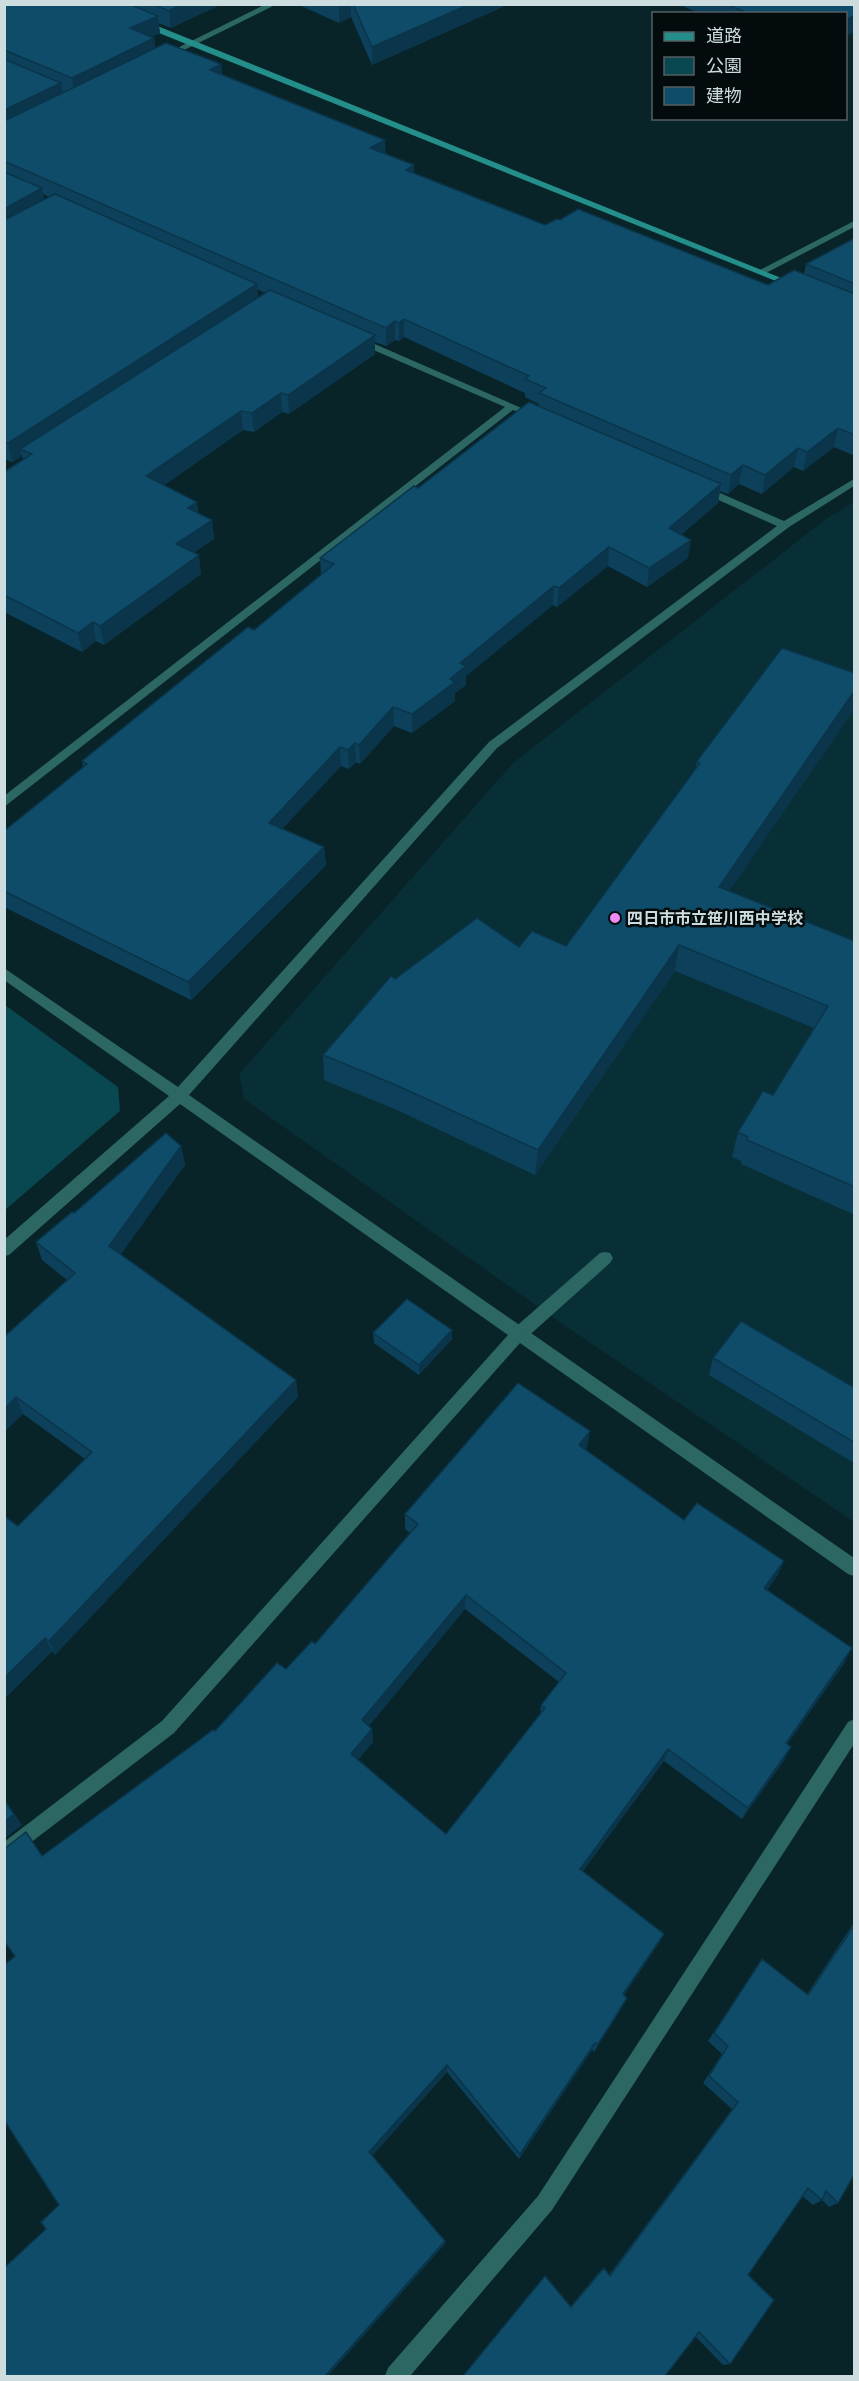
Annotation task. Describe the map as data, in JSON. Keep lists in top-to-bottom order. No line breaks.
{"places":["四日市市立笹川西中学校"],"legend":["道路","公園","建物"]}
